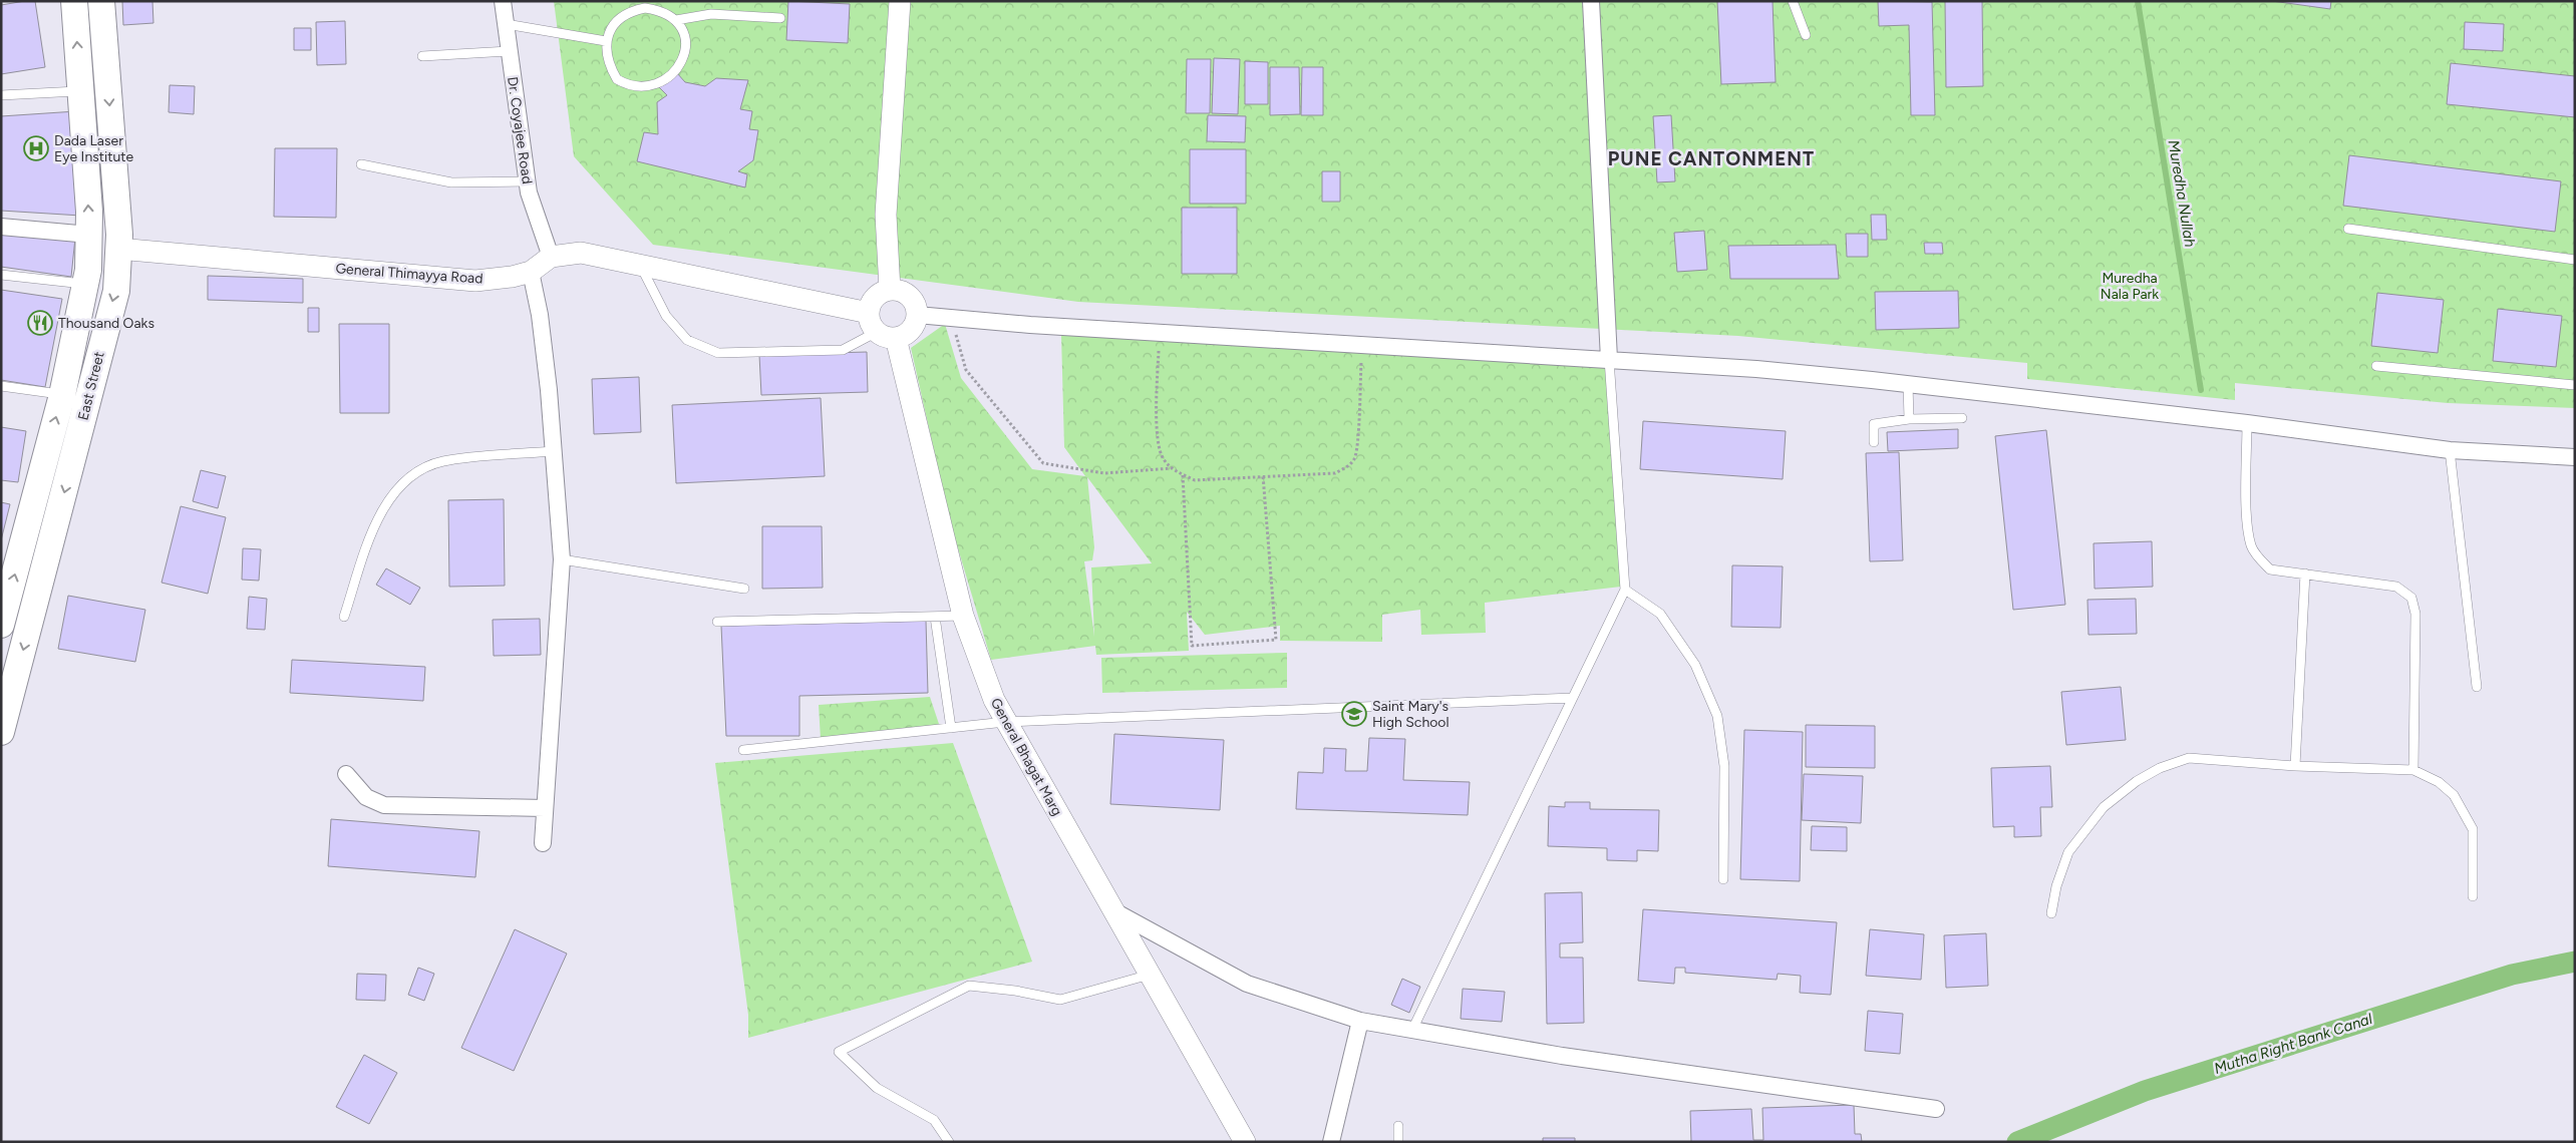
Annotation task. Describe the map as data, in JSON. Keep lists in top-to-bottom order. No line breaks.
{"streets":{"main road":["East Street"],"street":["Dr. Coyajee Road","General Thimayya Road","General Bhagat Marg"]},"crossings":[["Dr. Coyajee Road","General Thimayya Road"],["General Thimayya Road","East Street"],["General Thimayya Road","General Bhagat Marg"]],"districts":["PUNE CANTONMENT"],"water":["Muredha Nullah","Mutha Right Bank Canal"],"parks":["Muredha Nala Park"],"places":{"hospital":["Dada Laser Eye Institute"],"restaurant":["Thousand Oaks"],"school or university":["Saint Mary's High School"]}}
